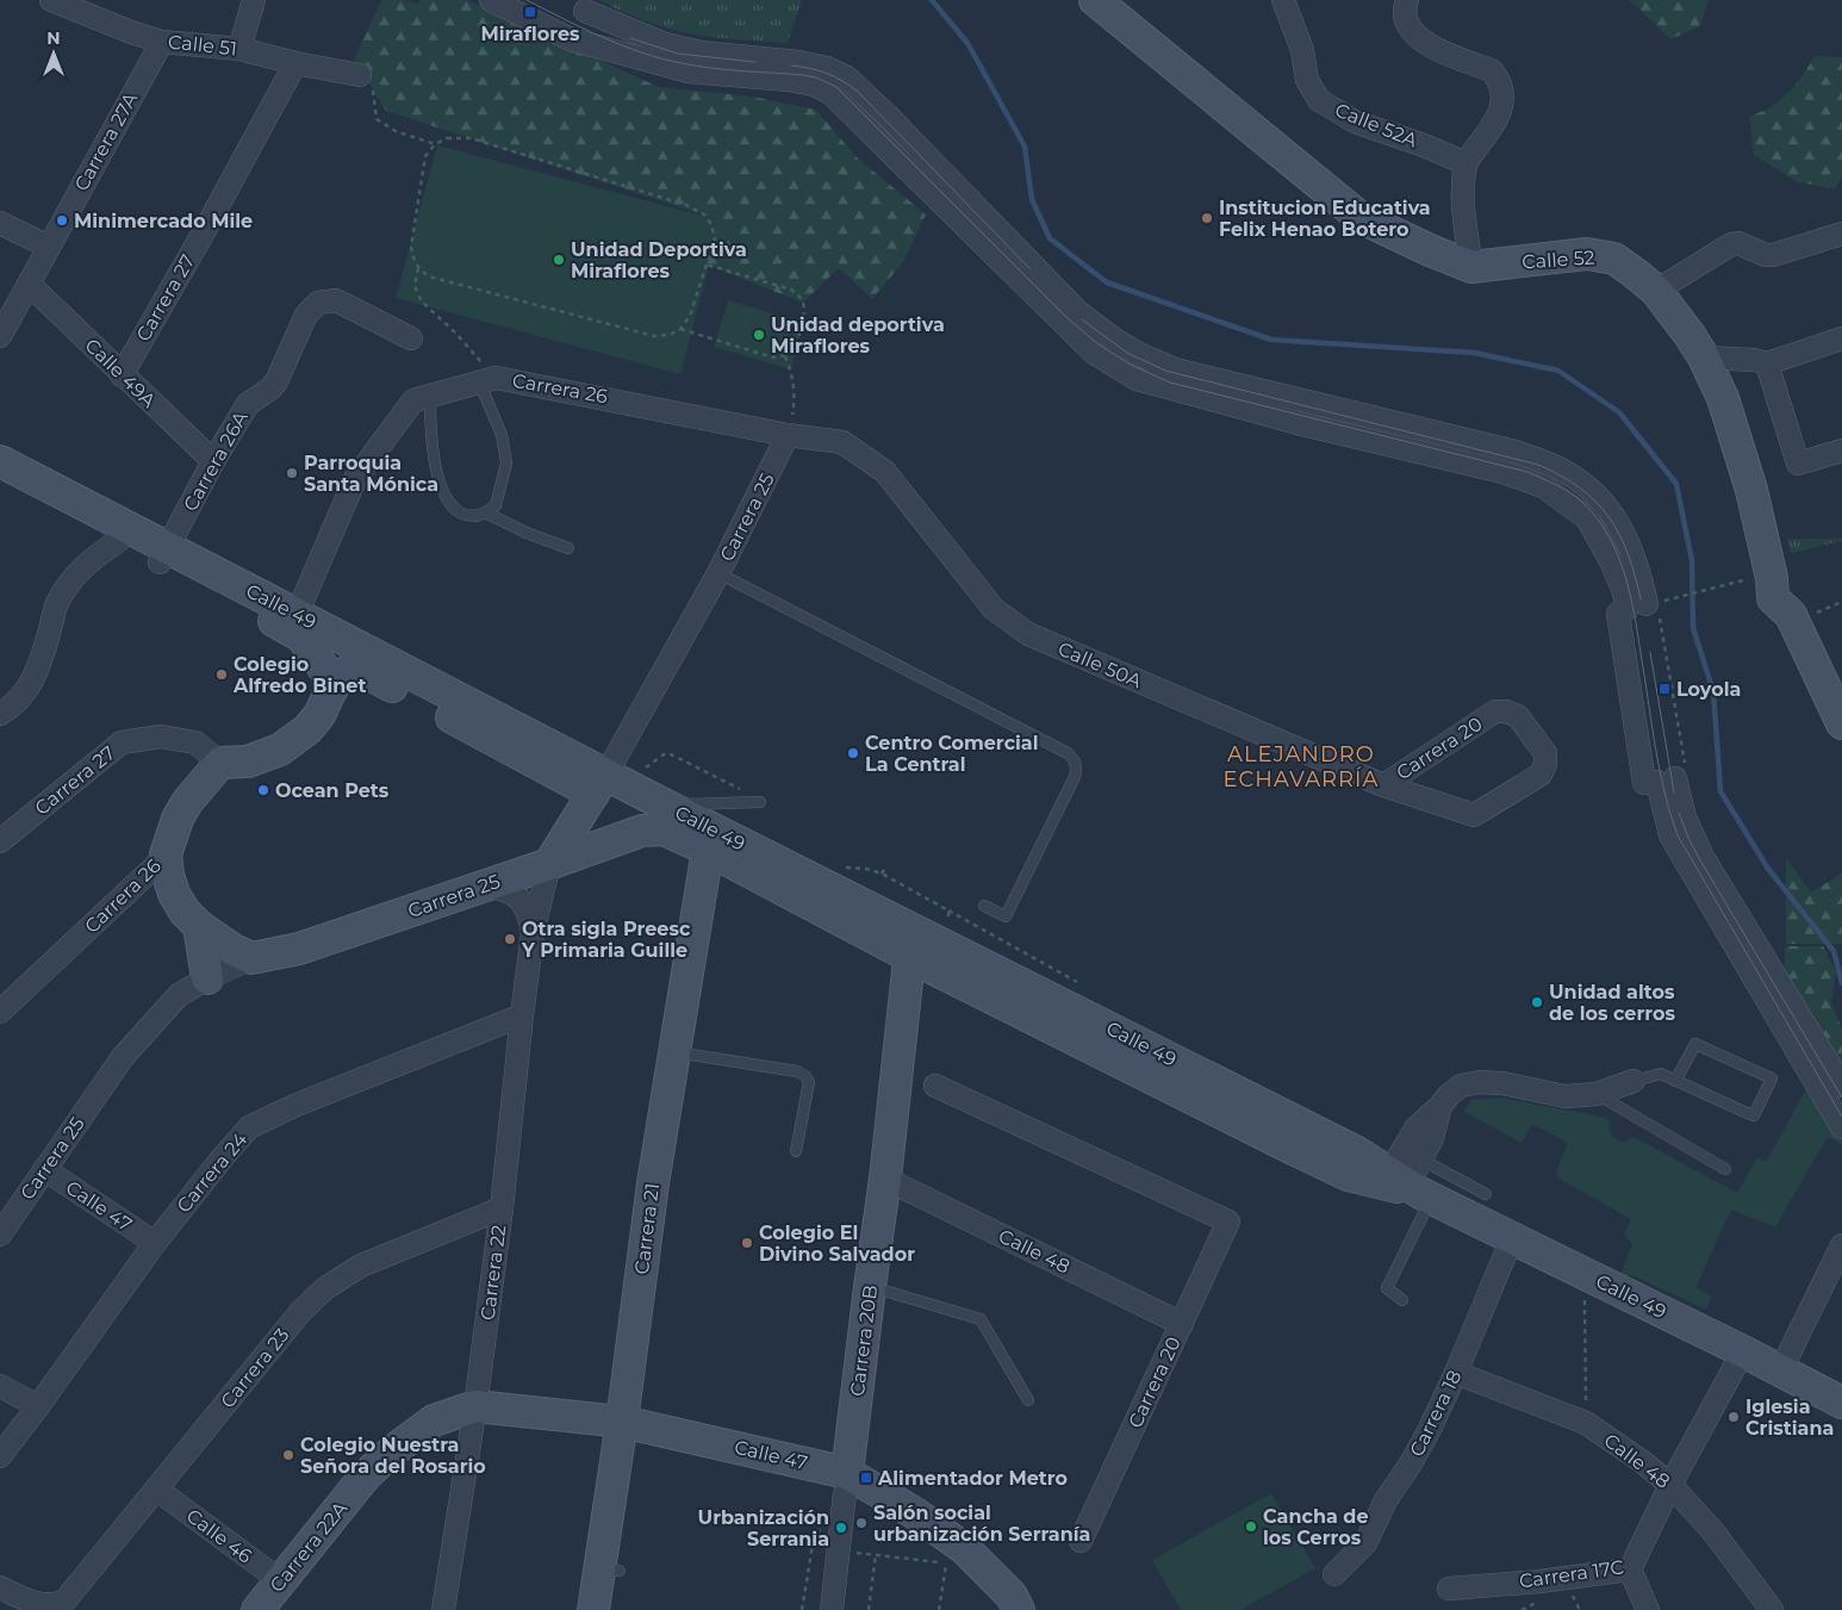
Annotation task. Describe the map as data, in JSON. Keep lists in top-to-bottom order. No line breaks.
{"streets":{"main road":["Calle 52","Carrera 26","Carrera 25","Calle 49","Calle 47","Carrera 21","Carrera 20B","Carrera 22A"],"street":["Calle 51","Calle 52A","Carrera 27A","Carrera 27","Calle 49A","Carrera 26A","Calle 50A","Carrera 20","Carrera 24","Calle 48","Carrera 22","Carrera 23","Carrera 18","Calle 46","Carrera 17C"]},"crossings":[["Calle 51","Carrera 27A"],["Calle 51","Carrera 27"],["Carrera 27A","Calle 49A"],["Carrera 27","Calle 49A"],["Carrera 27","Carrera 26"],["Calle 49A","Carrera 26A"],["Carrera 26","Carrera 25"],["Carrera 26","Calle 49"],["Carrera 26","Calle 50A"],["Carrera 26A","Calle 49"],["Carrera 25","Calle 49"],["Carrera 25","Calle 50A"],["Carrera 25","Calle 47"],["Carrera 25","Carrera 22"],["Calle 49","Carrera 21"],["Calle 49","Carrera 20B"],["Calle 49","Carrera 18"],["Calle 49","Carrera 17C"],["Calle 50A","Carrera 20"],["Carrera 20","Calle 48"],["Carrera 24","Calle 47"],["Carrera 24","Carrera 22"],["Calle 47","Carrera 21"],["Calle 47","Carrera 22"],["Calle 47","Carrera 20B"],["Calle 47","Carrera 22A"],["Calle 48","Carrera 20B"],["Calle 48","Carrera 18"],["Calle 48","Carrera 17C"],["Carrera 22","Carrera 23"],["Carrera 22","Carrera 22A"],["Carrera 23","Calle 46"],["Calle 46","Carrera 22A"]],"districts":["ALEJANDRO ECHAVARRÍA"],"places":{"transit":["Miraflores","Loyola","Alimentador Metro"],"other":["Institucion Educativa Felix Henao Botero","Minimercado Mile","Unidad Deportiva Miraflores","Unidad deportiva Miraflores","Parroquia Santa Mónica","Colegio Alfredo Binet","Centro Comercial La Central","Ocean Pets","Otra sigla Preesc Y Primaria Guille","Unidad altos de los cerros","Colegio El Divino Salvador","Iglesia Cristiana","Colegio Nuestra Señora del Rosario","Salón social urbanización Serranía","Cancha de los Cerros","Urbanización Serrania"]},"north":"top"}
